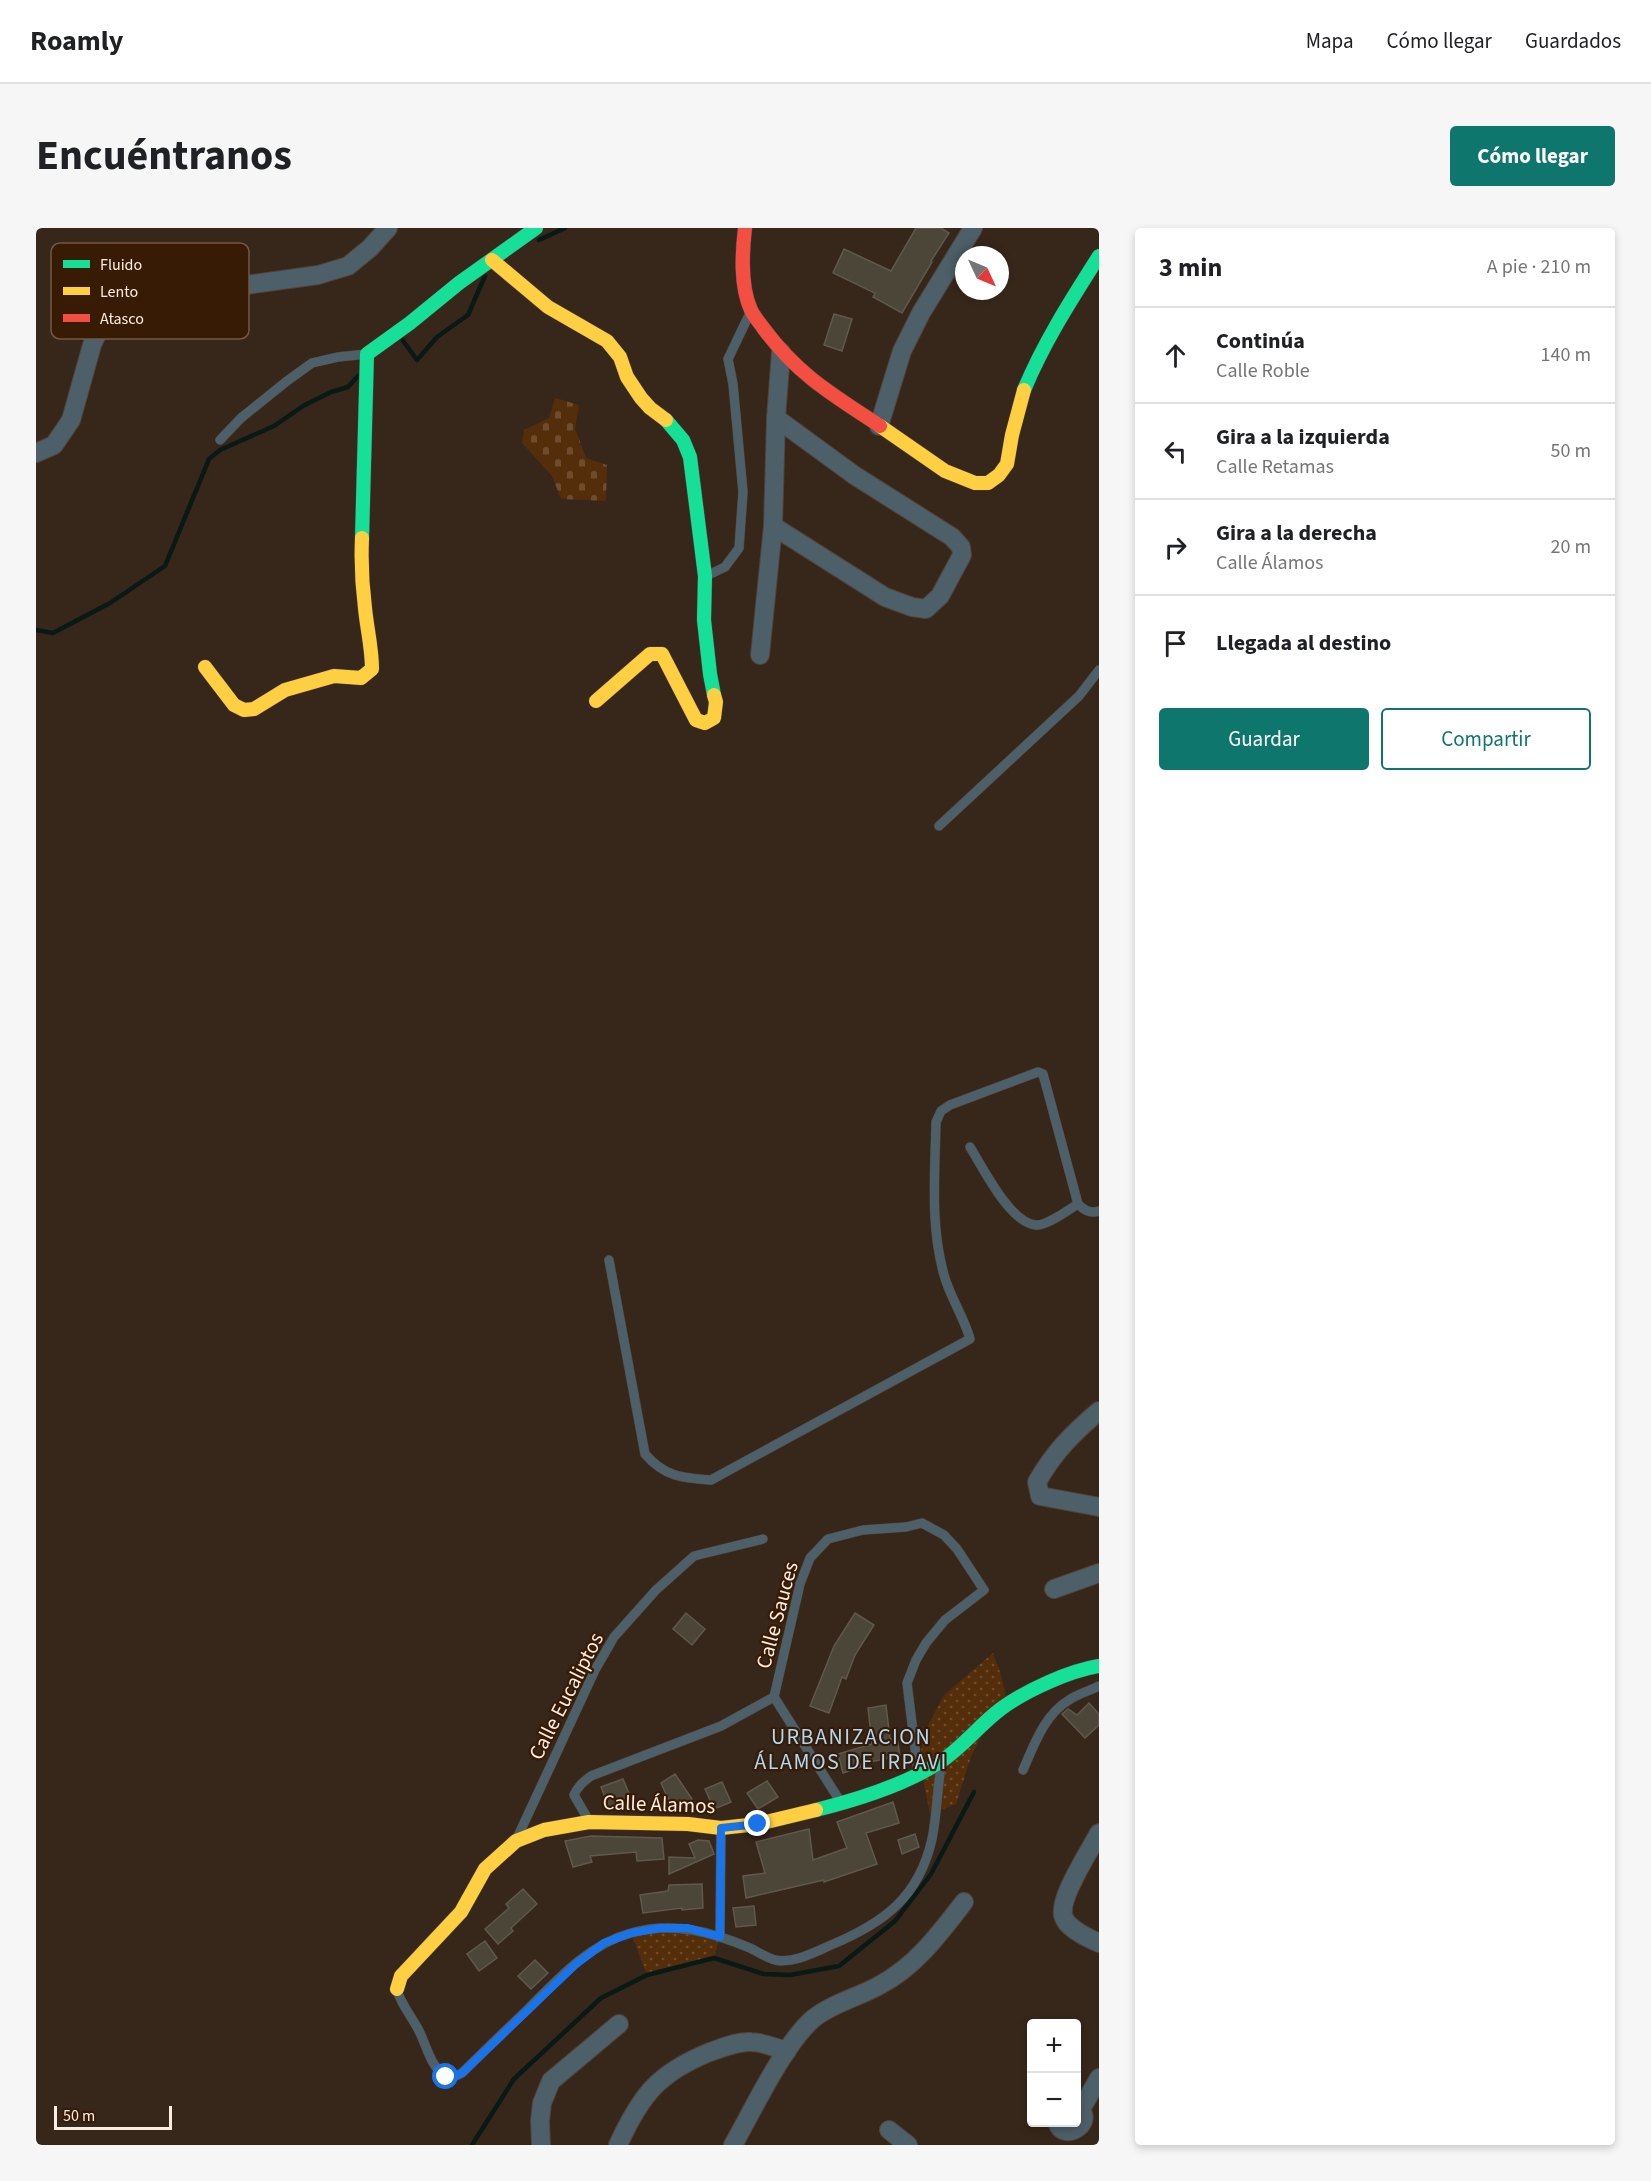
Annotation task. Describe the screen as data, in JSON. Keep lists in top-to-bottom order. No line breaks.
{"streets":{"street":["Calle Álamos"],"lane":["Calle Sauces","Calle Eucaliptos"]},"crossings":[["Calle Sauces","Calle Álamos"],["Calle Eucaliptos","Calle Álamos"]],"districts":["URBANIZACION ÁLAMOS DE IRPAVI"],"legend":["Fluido","Lento","Atasco"],"scale_bar":"50 m","north":"bottom right","page":{"header":"Roamly","nav":["Mapa","Cómo llegar","Guardados"],"title":"Encuéntranos","buttons":["Cómo llegar",["Guardar","Compartir"]],"heading":["3 min","A pie · 210 m"],"list":[["Continúa","Calle Roble","140 m"],["Gira a la izquierda","Calle Retamas","50 m"],["Gira a la derecha","Calle Álamos","20 m"],"Llegada al destino"],"map_buttons":["+","−"],"scale":"50 m"}}
